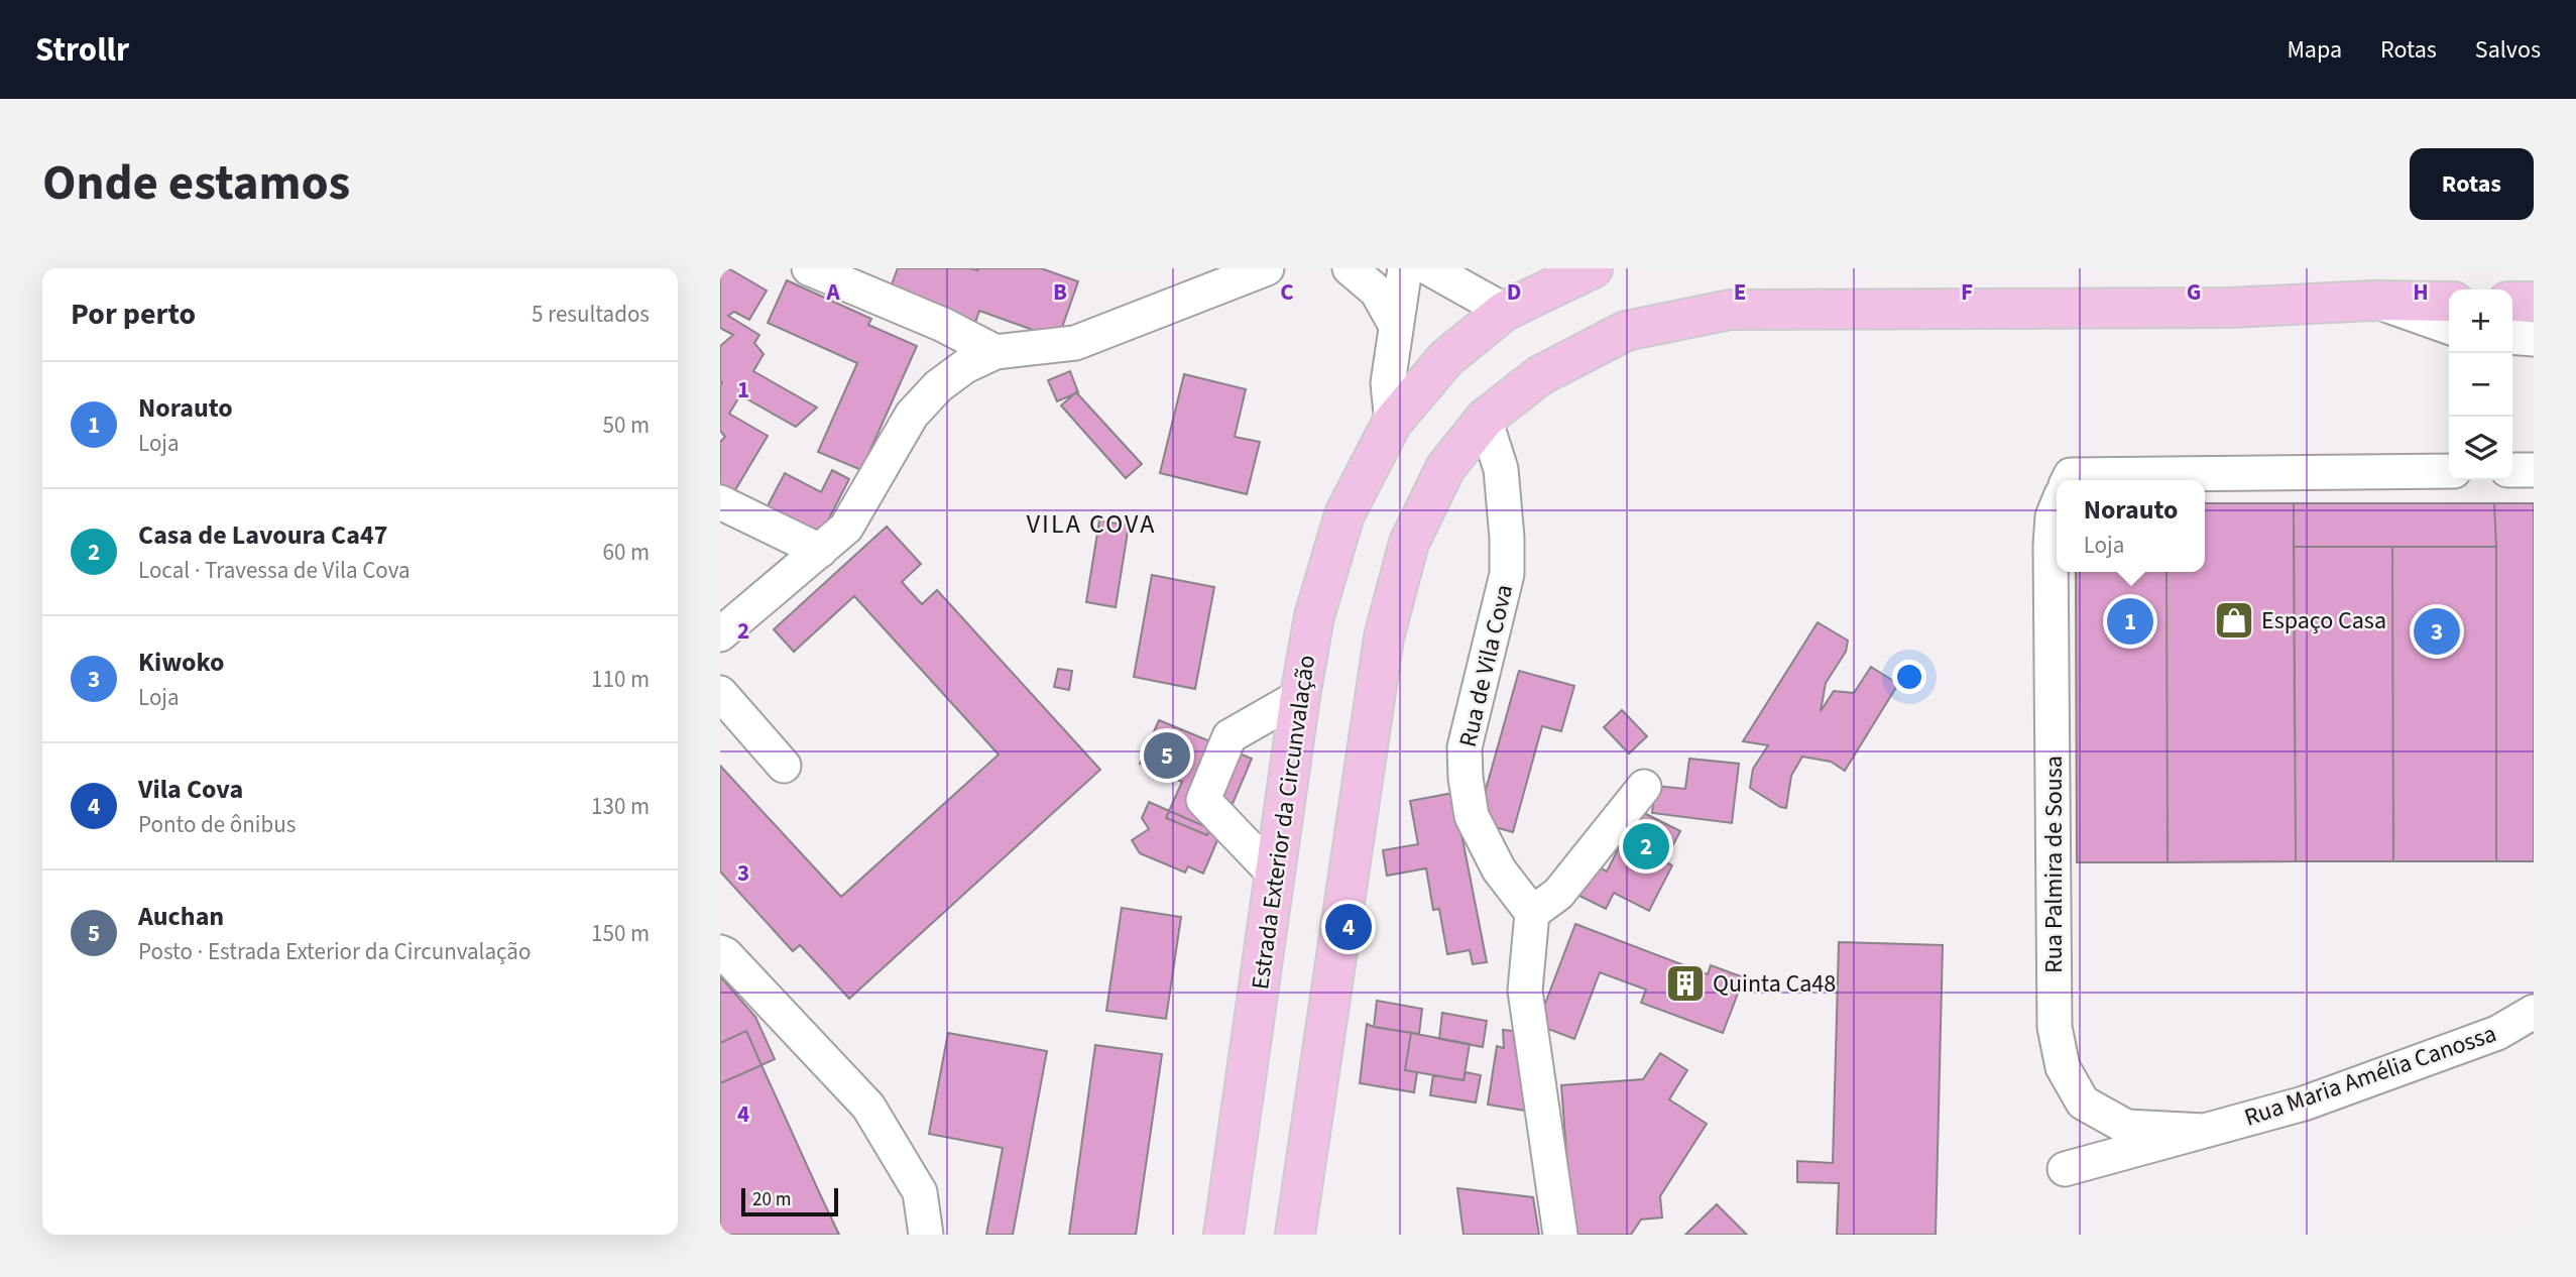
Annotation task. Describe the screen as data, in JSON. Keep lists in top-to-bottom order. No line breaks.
{"streets":{"main road":["Estrada Exterior da Circunvalação"],"street":["Rua de Vila Cova","Rua Palmira de Sousa","Rua Maria Amélia Canossa"]},"crossings":[["Rua Palmira de Sousa","Rua Maria Amélia Canossa"]],"districts":["VILA COVA"],"places":{"shop":["Espaço Casa"],"building":["Quinta Ca48"]},"scale_bar":"20 m","page":{"header":"Strollr","nav":["Mapa","Rotas","Salvos"],"title":"Onde estamos","buttons":"Rotas","heading":["Por perto","5 resultados"],"map_buttons":["+","−"],"list":[{"mark":"1","name":"Norauto","note":"Loja","value":"50 m"},{"mark":"2","name":"Casa de Lavoura Ca47","note":"Local · Travessa de Vila Cova","value":"60 m"},{"mark":"3","name":"Kiwoko","note":"Loja","value":"110 m"},{"mark":"4","name":"Vila Cova","note":"Ponto de ônibus","value":"130 m"},{"mark":"5","name":"Auchan","note":"Posto · Estrada Exterior da Circunvalação","value":"150 m"}],"popup":["Norauto","Loja"],"pins":["1","3","5","2","4"],"scale":"20 m"},"grid":{"columns":["A","B","C","D","E","F","G","H"],"rows":["1","2","3","4"]}}
